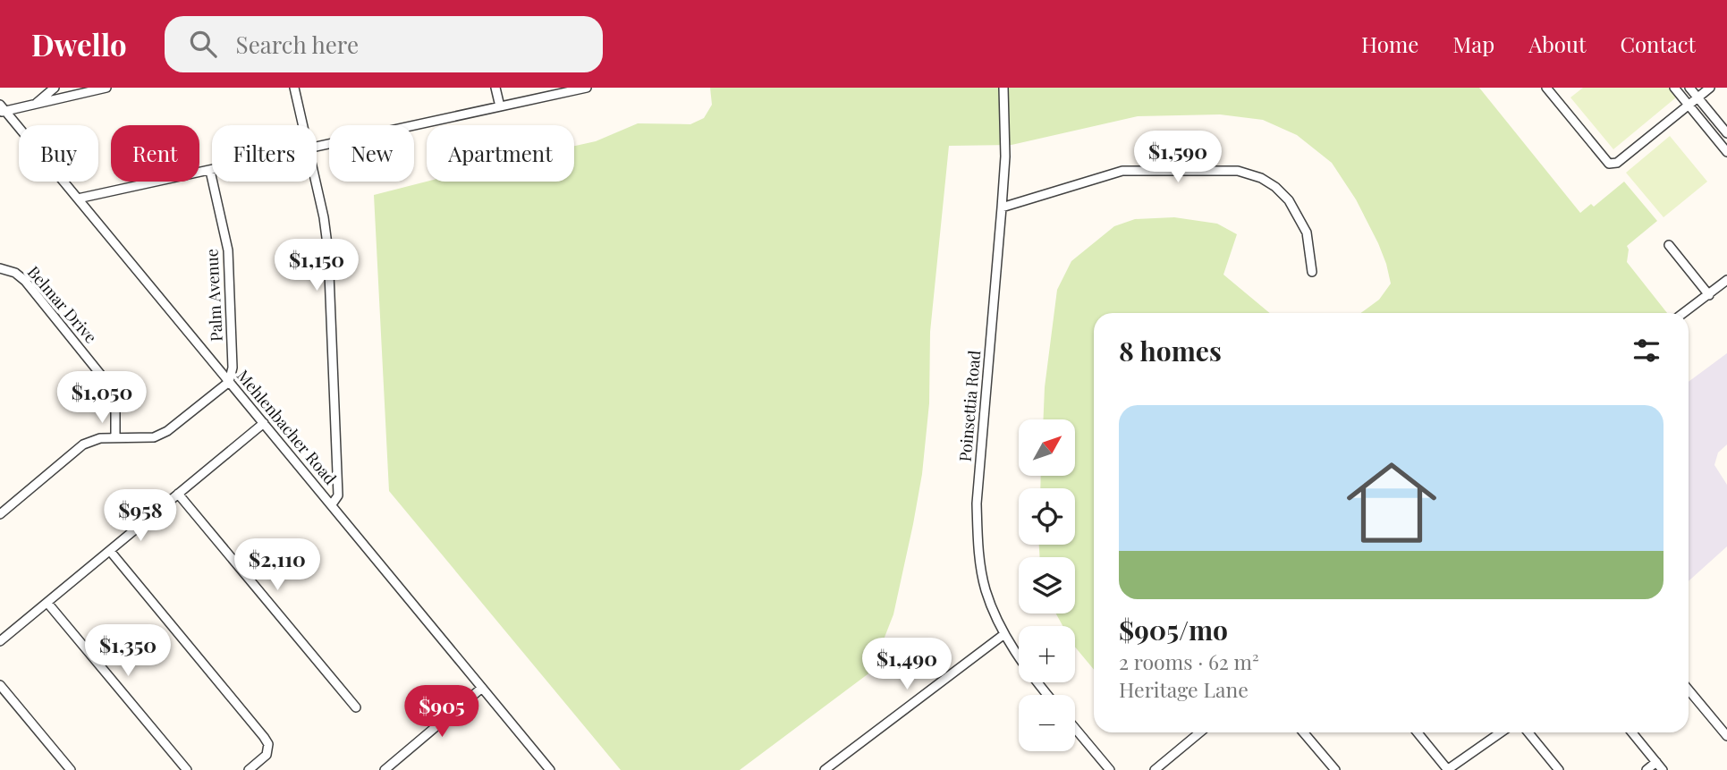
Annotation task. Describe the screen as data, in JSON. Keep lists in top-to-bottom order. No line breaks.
{"streets":{"street":["Palm Avenue","Belmar Drive","Poinsettia Road","Mehlenbacher Road"]},"crossings":[["Palm Avenue","Mehlenbacher Road"]],"north":"top right","page":{"header":"Dwello","search":"Search here","nav":["Home","Map","About","Contact"],"chip":["Buy","Rent","Filters","New","Apartment"],"price":["$1,590","$1,150","$1,050","$958","$2,110","$1,350","$1,490","$905"],"heading":"8 homes","list":[{"name":"$905/mo","note":"2 rooms · 62 m² · Heritage Lane"}],"map_buttons":["+","−"]}}
